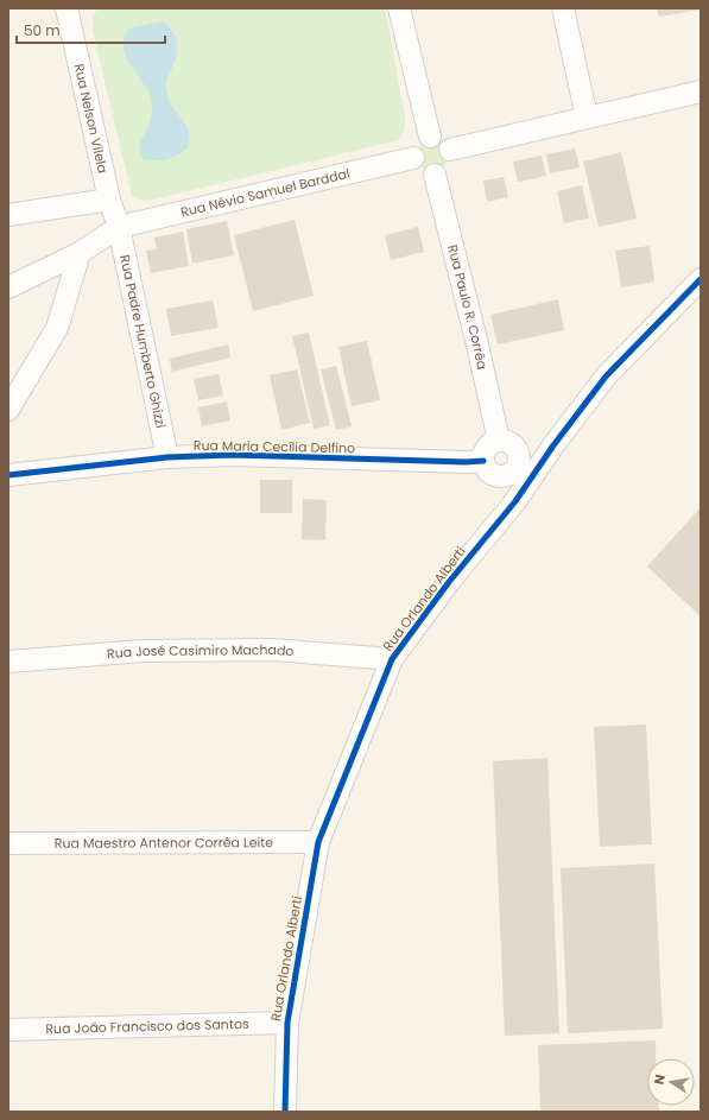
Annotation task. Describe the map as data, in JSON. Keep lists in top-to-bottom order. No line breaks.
{"streets":{"street":["Rua Nelson Vilela","Rua Névio Samuel Barddal","Rua Paulo R. Corrêa","Rua Padre Humberto Ghizzi","Rua Maria Cecília Delfino","Rua Orlando Alberti","Rua José Casimiro Machado","Rua Maestro Antenor Corrêa Leite","Rua João Francisco dos Santos"]},"crossings":[["Rua Nelson Vilela","Rua Névio Samuel Barddal"],["Rua Nelson Vilela","Rua Padre Humberto Ghizzi"],["Rua Névio Samuel Barddal","Rua Paulo R. Corrêa"],["Rua Névio Samuel Barddal","Rua Padre Humberto Ghizzi"],["Rua Paulo R. Corrêa","Rua Maria Cecília Delfino"],["Rua Padre Humberto Ghizzi","Rua Maria Cecília Delfino"],["Rua Orlando Alberti","Rua José Casimiro Machado"],["Rua Orlando Alberti","Rua Maestro Antenor Corrêa Leite"],["Rua Orlando Alberti","Rua João Francisco dos Santos"]],"scale_bar":"50 m","north":"left"}
